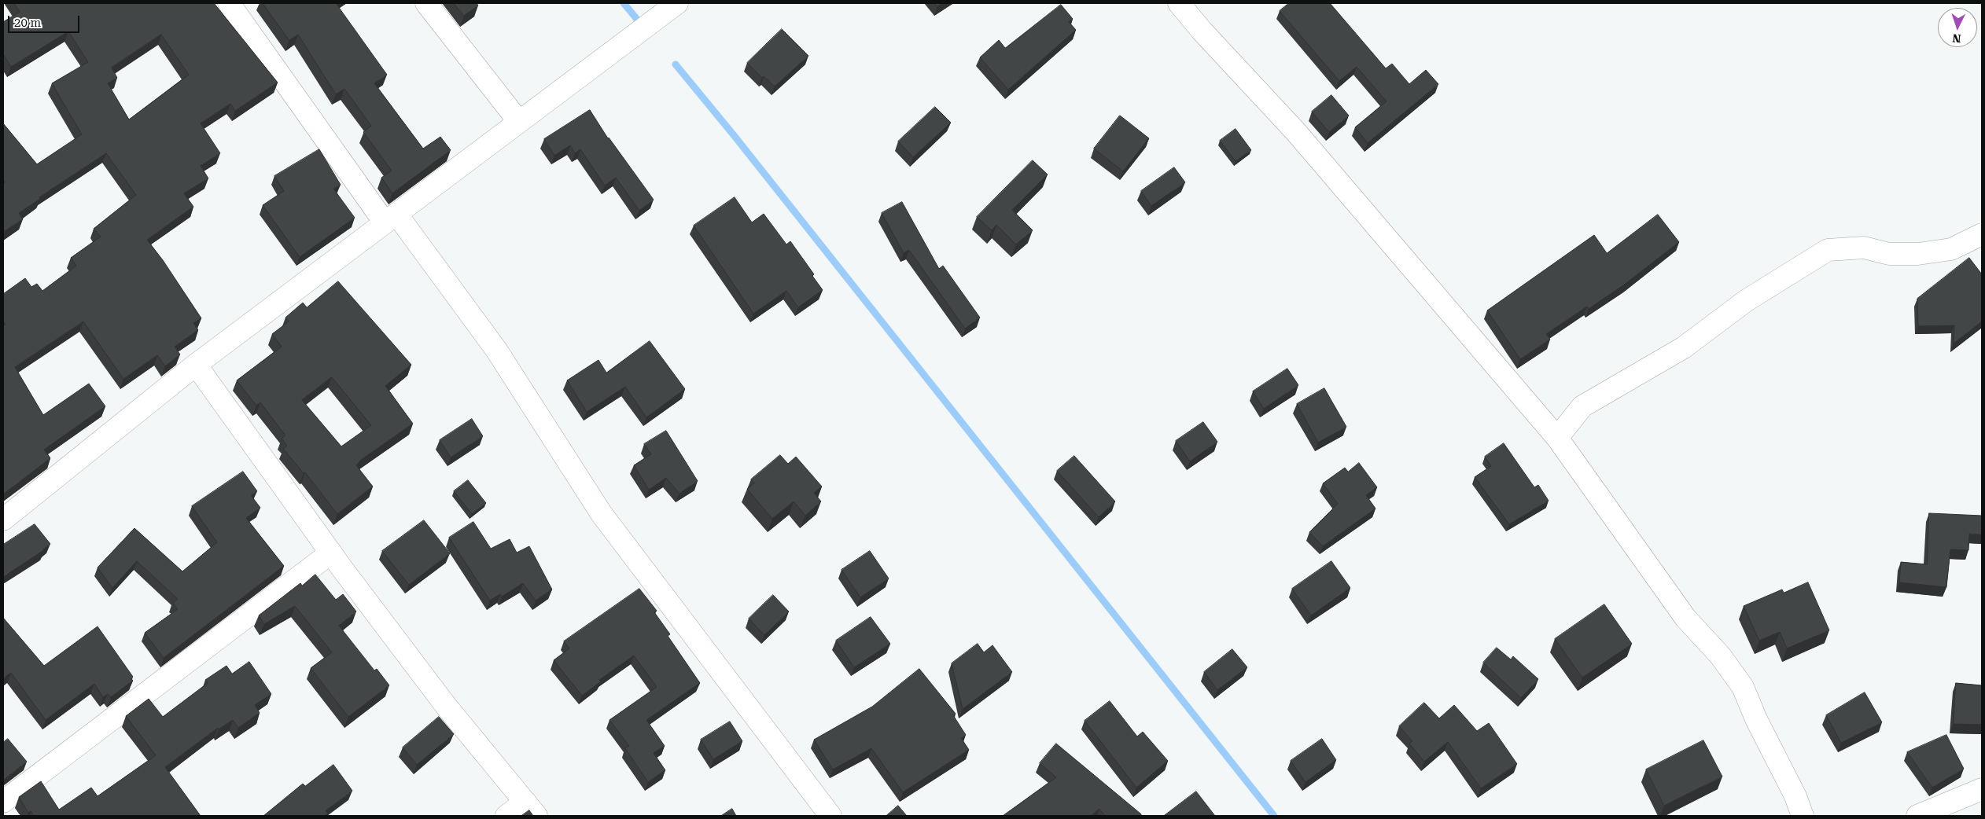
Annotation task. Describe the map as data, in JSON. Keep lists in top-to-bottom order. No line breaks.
{"scale_bar":"20 m","north":"bottom"}
